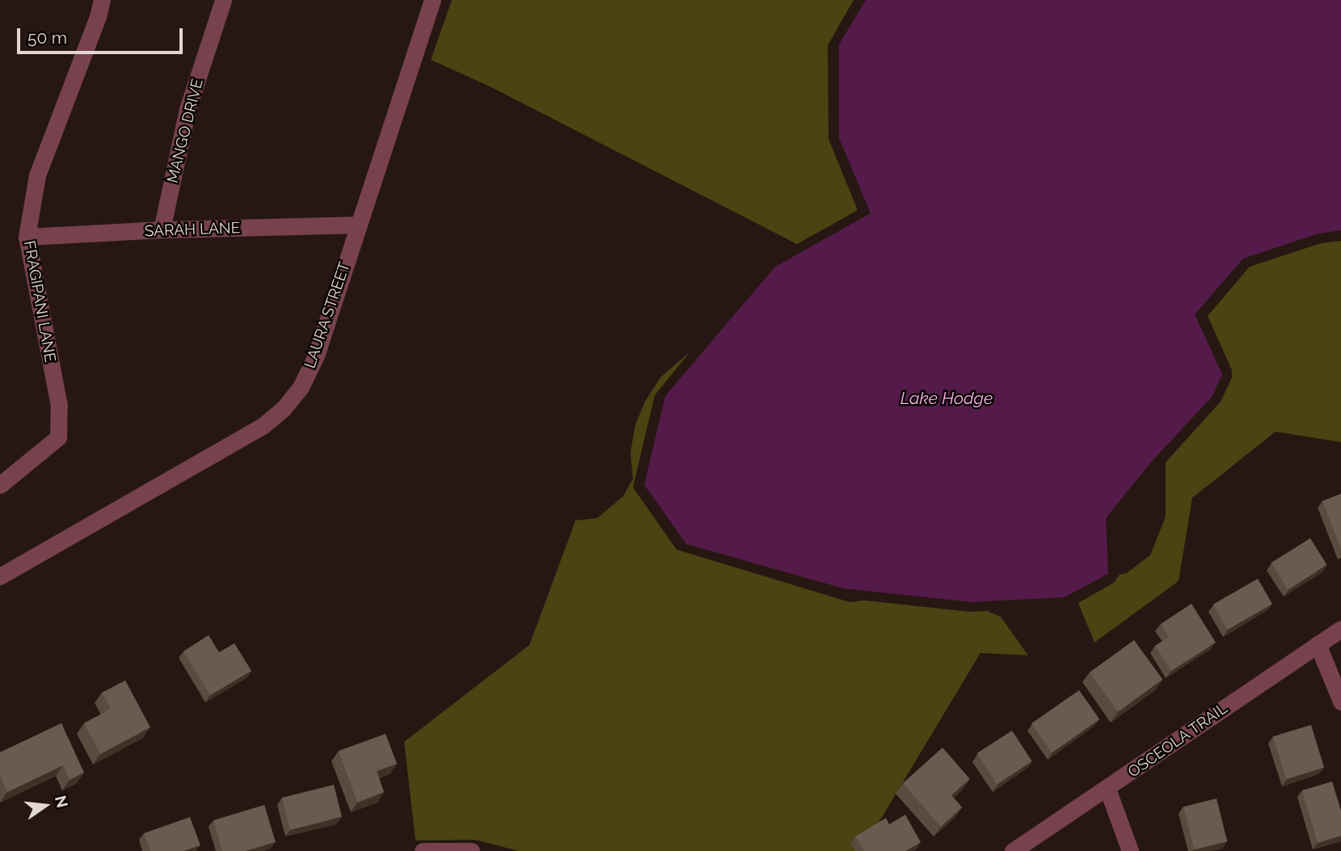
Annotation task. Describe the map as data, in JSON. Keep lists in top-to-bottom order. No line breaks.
{"streets":{"street":["MANGO DRIVE","SARAH LANE","FRAGIPANI LANE","LAURA STREET","OSCEOLA TRAIL"]},"crossings":[["MANGO DRIVE","SARAH LANE"],["SARAH LANE","FRAGIPANI LANE"],["SARAH LANE","LAURA STREET"]],"water":["Lake Hodge"],"scale_bar":"50 m","north":"right"}
